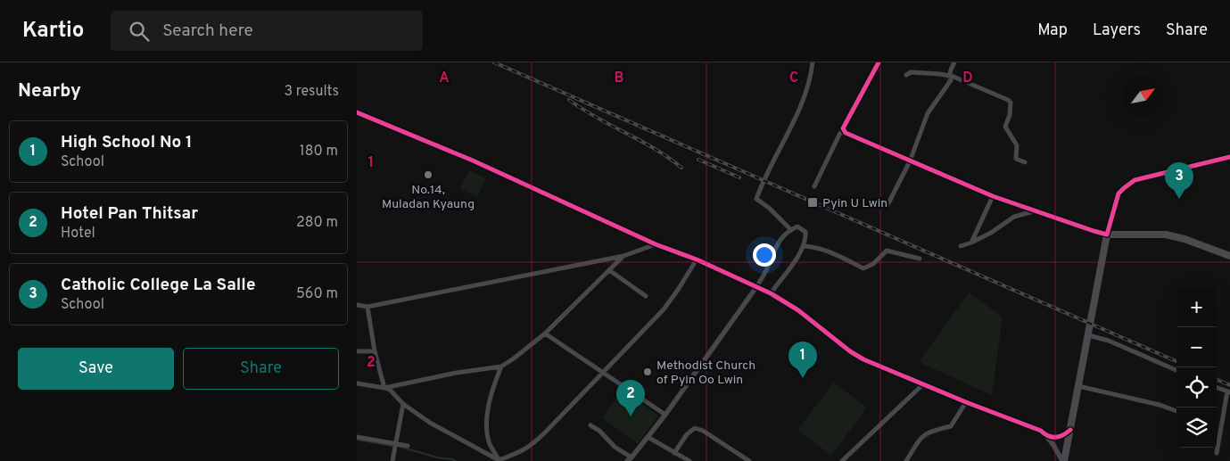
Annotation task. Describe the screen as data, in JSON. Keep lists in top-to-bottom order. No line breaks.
{"places":{"other":["No.14, Muladan Kyaung","Methodist Church of Pyin Oo Lwin"],"transit":["Pyin U Lwin"]},"north":"top right","page":{"header":"Kartio","search":"Search here","nav":["Map","Layers","Share"],"heading":["Nearby","3 results"],"list":[{"mark":"1","name":"High School No 1","note":"School","value":"180 m"},{"mark":"2","name":"Hotel Pan Thitsar","note":"Hotel","value":"280 m"},{"mark":"3","name":"Catholic College La Salle","note":"School","value":"560 m"}],"pins":["3","1","2"],"map_buttons":["+","−"],"buttons":["Save","Share"]},"grid":{"columns":["A","B","C","D"],"rows":["1","2"]}}
